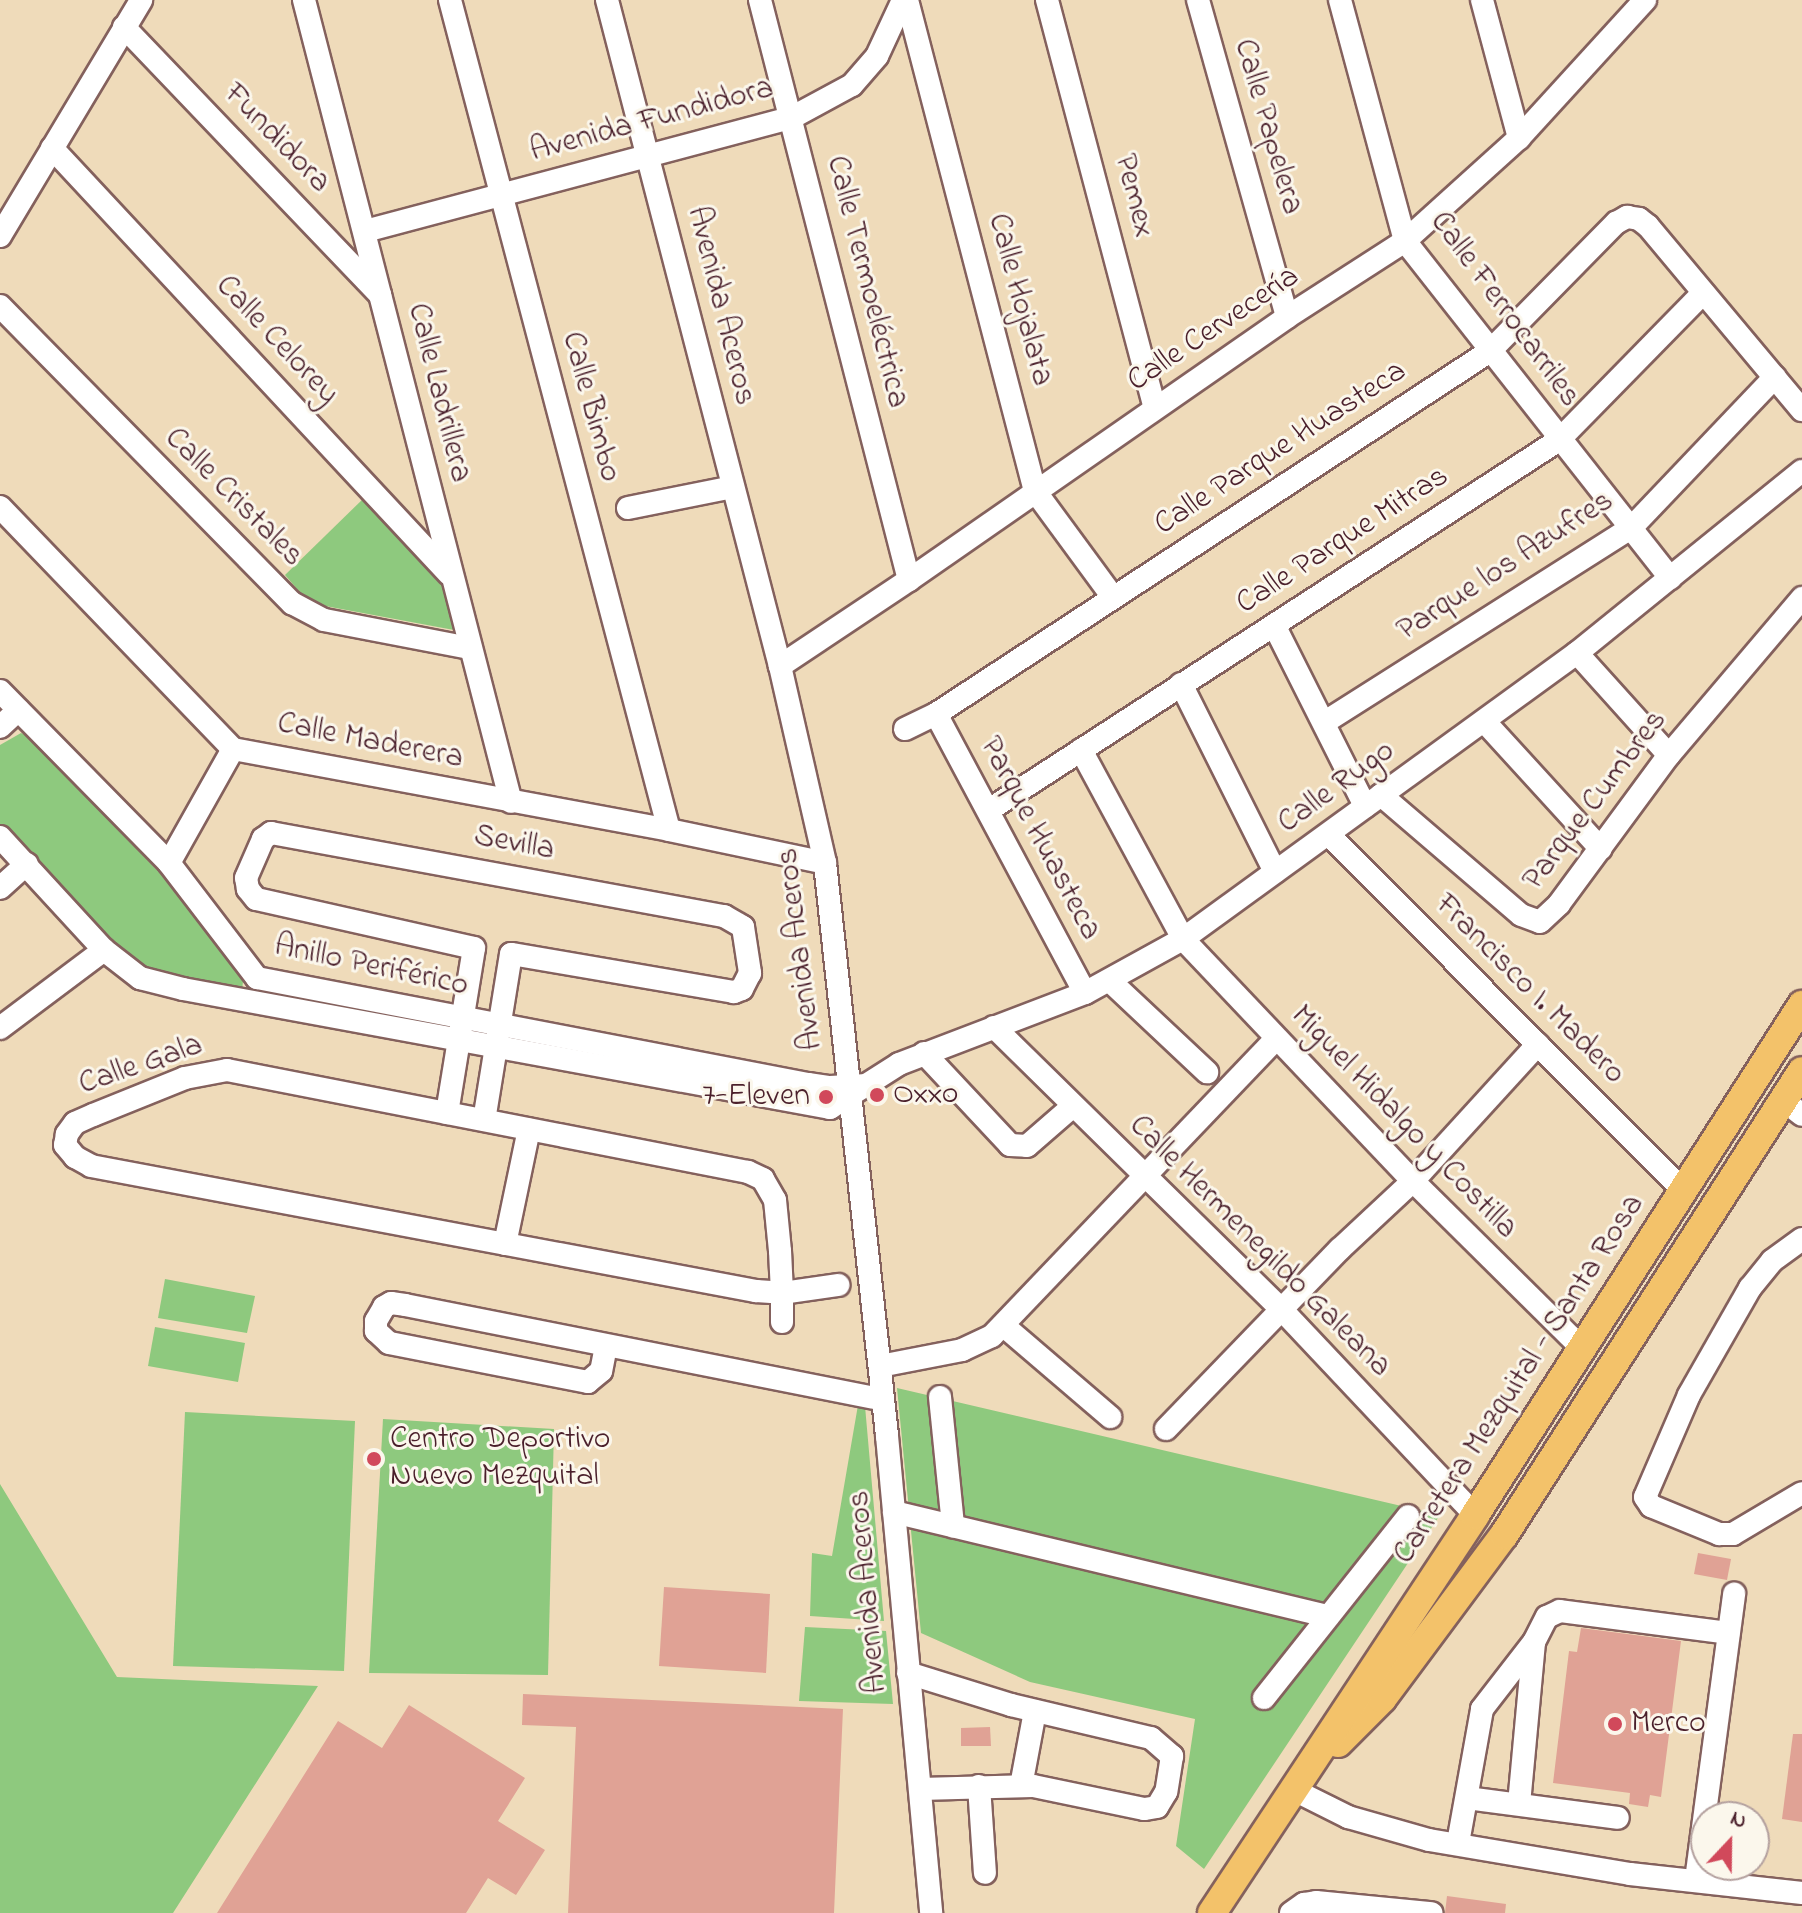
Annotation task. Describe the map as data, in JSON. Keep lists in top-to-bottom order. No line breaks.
{"streets":{"main road":["Carretera Mezquital - Santa Rosa"],"street":["Avenida Fundidora","Calle Papelera","Fundidora","Pemex","Calle Termoeléctrica","Calle Hojalata","Avenida Aceros","Calle Ferrocarriles","Calle Cervecería","Calle Celorey","Calle Ladrillera","Calle Bimbo","Calle Parque Huasteca","Calle Cristales","Calle Parque Mitras","Parque los Azufres","Calle Maderera","Calle Rugo","Parque Cumbres","Parque Huasteca","Sevilla","Anillo Periférico","Francisco I. Madero","Calle Gala","Miguel Hidalgo y Costilla","Calle Hermenegildo Galeana"]},"crossings":[["Avenida Fundidora","Calle Termoeléctrica"],["Avenida Fundidora","Calle Hojalata"],["Avenida Fundidora","Avenida Aceros"],["Avenida Fundidora","Calle Ladrillera"],["Avenida Fundidora","Calle Bimbo"],["Calle Papelera","Calle Cervecería"],["Fundidora","Calle Ladrillera"],["Pemex","Calle Cervecería"],["Calle Termoeléctrica","Calle Cervecería"],["Calle Hojalata","Calle Cervecería"],["Calle Hojalata","Calle Parque Huasteca"],["Avenida Aceros","Calle Cervecería"],["Avenida Aceros","Calle Maderera"],["Avenida Aceros","Calle Rugo"],["Avenida Aceros","Anillo Periférico"],["Calle Ferrocarriles","Calle Cervecería"],["Calle Ferrocarriles","Calle Parque Huasteca"],["Calle Ferrocarriles","Calle Parque Mitras"],["Calle Ferrocarriles","Parque los Azufres"],["Calle Ferrocarriles","Calle Rugo"],["Calle Celorey","Calle Ladrillera"],["Calle Ladrillera","Calle Cristales"],["Calle Ladrillera","Calle Maderera"],["Calle Bimbo","Calle Maderera"],["Calle Parque Huasteca","Calle Parque Mitras"],["Calle Parque Huasteca","Parque Huasteca"],["Calle Parque Mitras","Parque Huasteca"],["Calle Parque Mitras","Miguel Hidalgo y Costilla"],["Calle Rugo","Parque Cumbres"],["Calle Rugo","Parque Huasteca"],["Calle Rugo","Anillo Periférico"],["Calle Rugo","Francisco I. Madero"],["Calle Rugo","Miguel Hidalgo y Costilla"],["Calle Rugo","Calle Hermenegildo Galeana"],["Sevilla","Anillo Periférico"],["Francisco I. Madero","Carretera Mezquital - Santa Rosa"],["Miguel Hidalgo y Costilla","Carretera Mezquital - Santa Rosa"],["Calle Hermenegildo Galeana","Carretera Mezquital - Santa Rosa"]],"places":["Oxxo","7-Eleven","Centro Deportivo Nuevo Mezquital","Merco"],"north":"top"}
